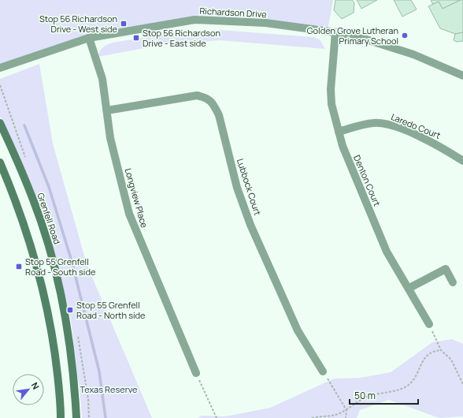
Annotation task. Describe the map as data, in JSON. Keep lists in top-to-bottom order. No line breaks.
{"streets":{"main road":["Grenfell Road"],"street":["Richardson Drive","Laredo Court","Denton Court","Lubbock Court","Longview Place"]},"crossings":[["Richardson Drive","Denton Court"],["Richardson Drive","Longview Place"],["Laredo Court","Denton Court"],["Lubbock Court","Longview Place"]],"parks":["Texas Reserve"],"places":{"transit":["Stop 56 Richardson Drive - West side","Stop 56 Richardson Drive - East side","Stop 55 Grenfell Road - South side","Stop 55 Grenfell Road - North side"],"other":["Golden Grove Lutheran Primary School"]},"scale_bar":"50 m","north":"top right"}
